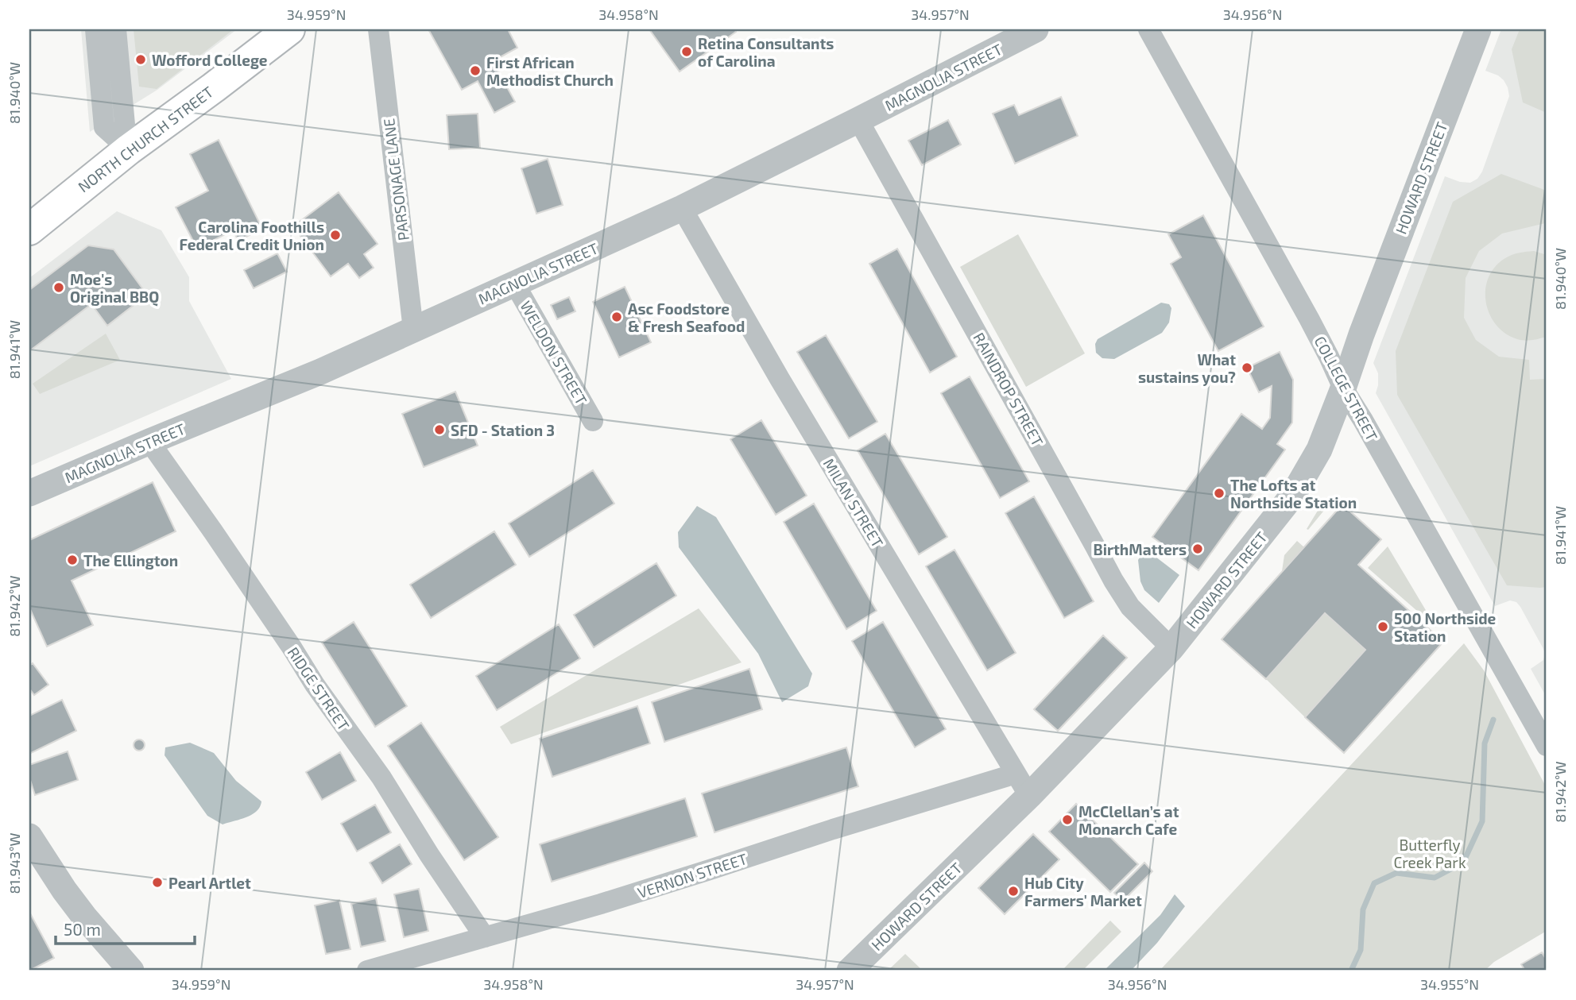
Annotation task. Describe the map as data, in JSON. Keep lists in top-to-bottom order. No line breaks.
{"streets":{"main road":["NORTH CHURCH STREET"],"street":["MAGNOLIA STREET","HOWARD STREET","PARSONAGE LANE","WELDON STREET","COLLEGE STREET","RAINDROP STREET","MILAN STREET","RIDGE STREET","VERNON STREET"]},"crossings":[["MAGNOLIA STREET","PARSONAGE LANE"],["MAGNOLIA STREET","WELDON STREET"],["MAGNOLIA STREET","RAINDROP STREET"],["MAGNOLIA STREET","MILAN STREET"],["MAGNOLIA STREET","RIDGE STREET"],["HOWARD STREET","COLLEGE STREET"],["HOWARD STREET","RAINDROP STREET"],["HOWARD STREET","MILAN STREET"],["MILAN STREET","VERNON STREET"],["RIDGE STREET","VERNON STREET"]],"parks":["Butterfly Creek Park"],"places":["Retina Consultants of Carolina","Wofford College","First African Methodist Church","Carolina Foothills Federal Credit Union","Moe's Original BBQ","Asc Foodstore & Fresh Seafood","What sustains you?","SFD - Station 3","The Lofts at Northside Station","BirthMatters","The Ellington","500 Northside Station","McClellan’s at Monarch Cafe","Pearl Artlet","Hub City Farmers' Market"],"scale_bar":"50 m","coordinates":["34.959°N","34.958°N","34.957°N","34.956°N","81.940°W","81.941°W","81.942°W","81.943°W","34.955°N"]}
